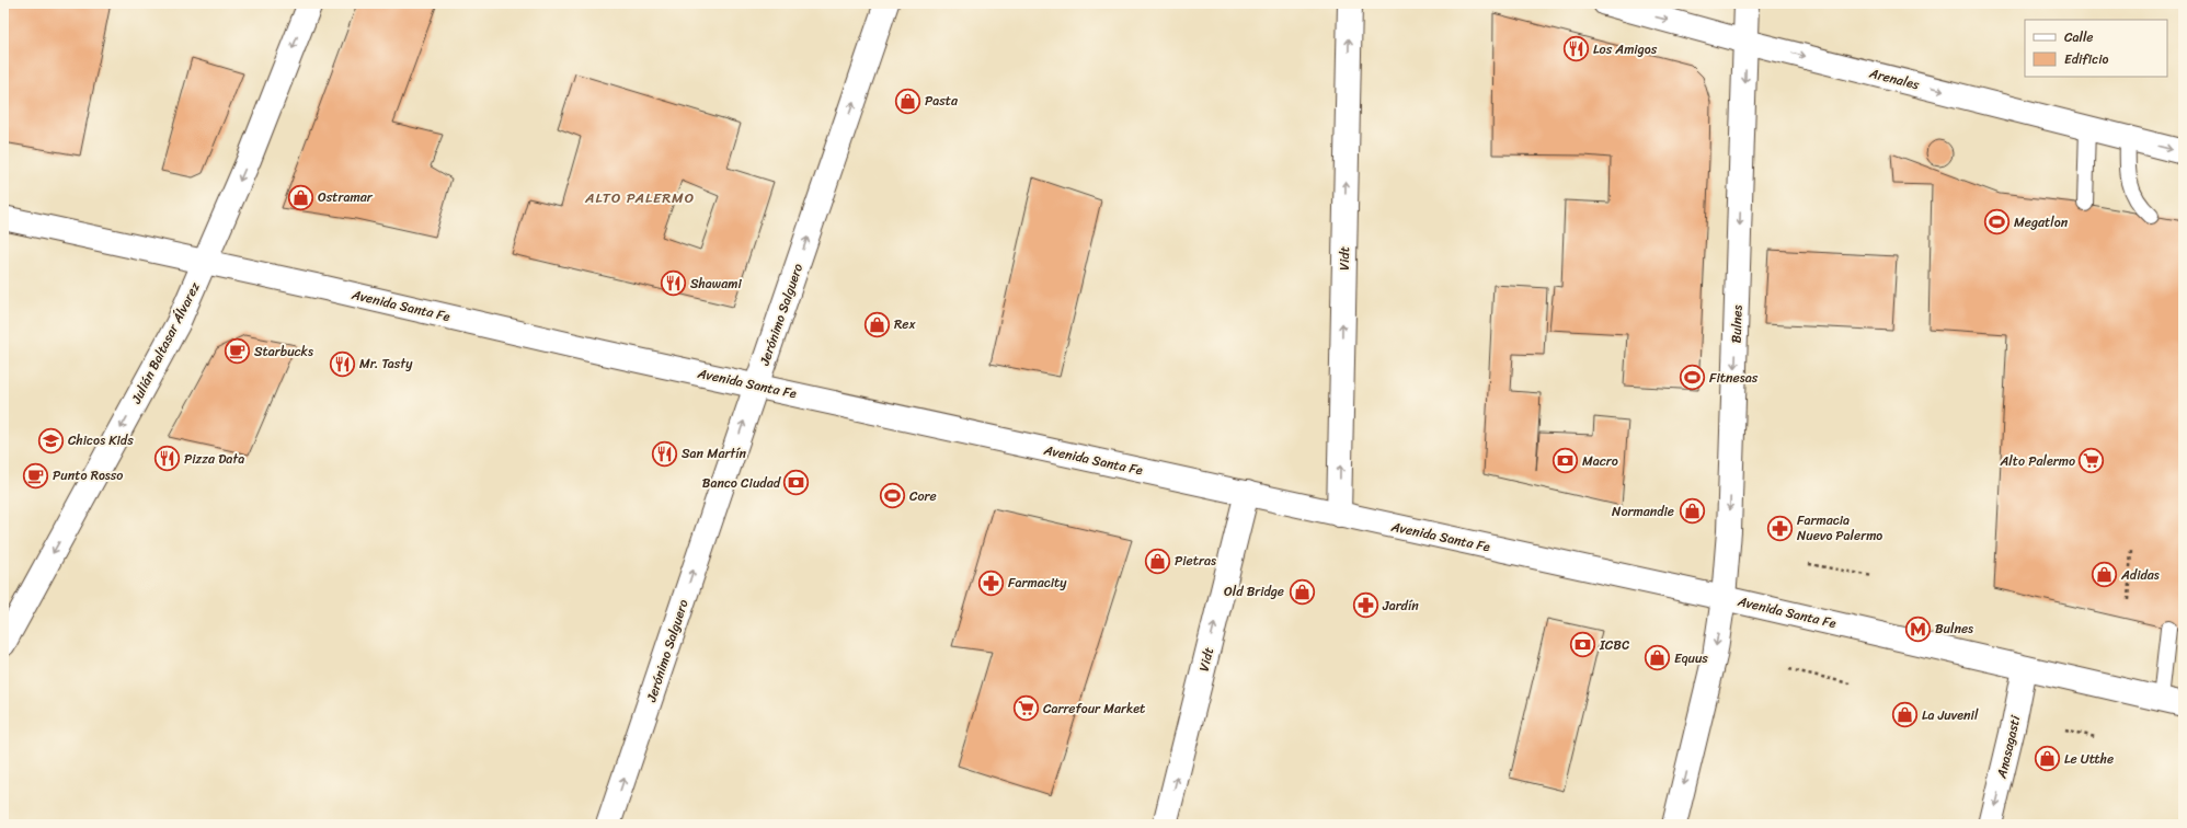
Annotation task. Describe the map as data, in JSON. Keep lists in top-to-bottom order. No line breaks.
{"streets":{"street":["Arenales","Vidt","Avenida Santa Fe","Jerónimo Salguero","Bulnes","Julián Baltasar Álvarez","Anasagasti"]},"crossings":[["Arenales","Bulnes"],["Vidt","Avenida Santa Fe"],["Avenida Santa Fe","Jerónimo Salguero"],["Avenida Santa Fe","Bulnes"],["Avenida Santa Fe","Julián Baltasar Álvarez"],["Avenida Santa Fe","Anasagasti"]],"one_way":["Arenales","Vidt","Jerónimo Salguero","Bulnes","Julián Baltasar Álvarez","Anasagasti"],"districts":["ALTO PALERMO"],"places":{"restaurant":["Los Amigos","Shawami","Mr. Tasty","San Martín","Pizza Data"],"shop":["Pasta","Ostramar","Rex","Normandie","Pietras","Adidas","Old Bridge","Equus","La Juvenil","Le Utthe"],"sports":["Megatlon","Fitnesas","Core"],"cafe":["Starbucks","Punto Rosso"],"school or university":["Chicos Kids"],"bank":["Macro","Banco Ciudad","ICBC"],"supermarket":["Alto Palermo","Carrefour Market"],"pharmacy":["Farmacia Nuevo Palermo","Farmacity","Jardín"],"metro station":["Bulnes"]},"legend":["Calle","Edificio"]}
